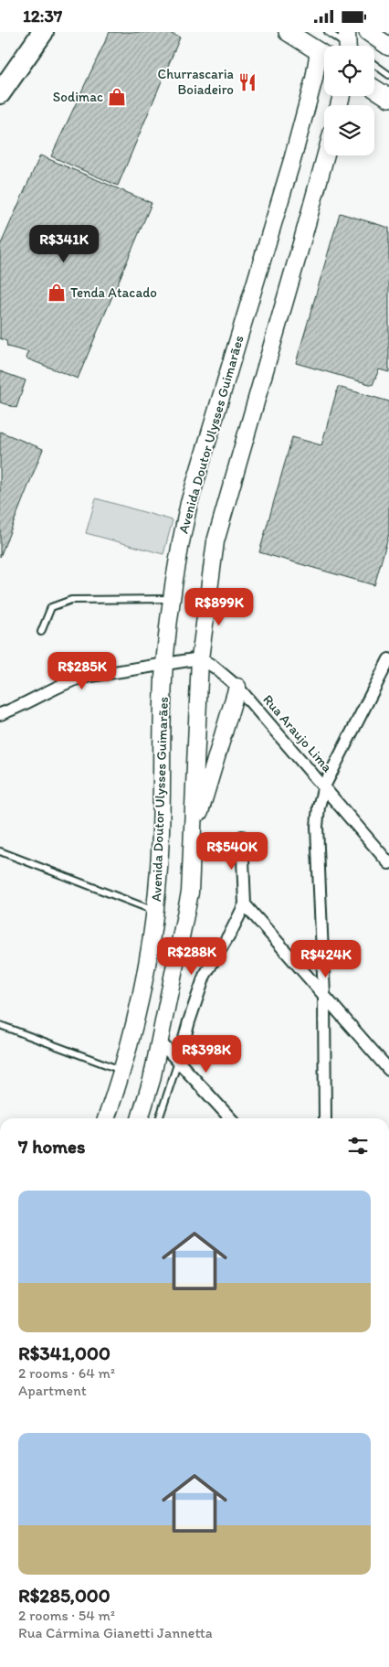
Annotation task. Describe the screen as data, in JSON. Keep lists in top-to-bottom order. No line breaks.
{"streets":{"main road":["Avenida Doutor Ulysses Guimarães"],"street":["Rua Araujo Lima"]},"places":{"restaurant":["Churrascaria Boiadeiro"],"shop":["Sodimac","Tenda Atacado"]},"page":{"status":"12:37","price":["R$341K","R$899K","R$285K","R$540K","R$288K","R$424K","R$398K"],"heading":"7 homes","list":[{"name":"R$341,000","note":"2 rooms · 64 m² · Apartment"},{"name":"R$285,000","note":"2 rooms · 54 m² · Rua Cármina Gianetti Jannetta"}]}}
